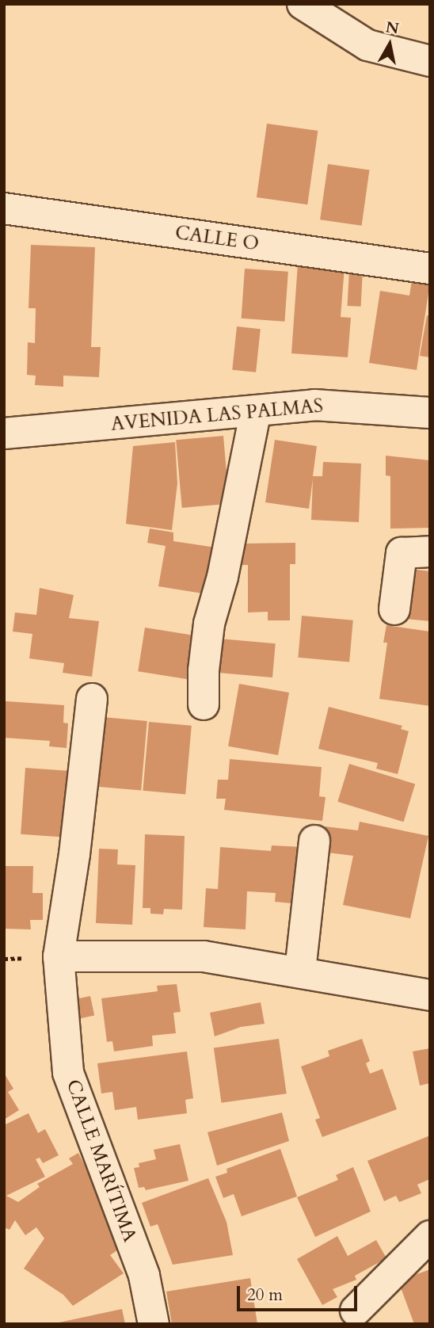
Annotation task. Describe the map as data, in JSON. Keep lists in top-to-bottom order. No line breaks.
{"streets":{"street":["CALLE O","AVENIDA LAS PALMAS","CALLE MARÍTIMA"]},"scale_bar":"20 m","north":"top"}
